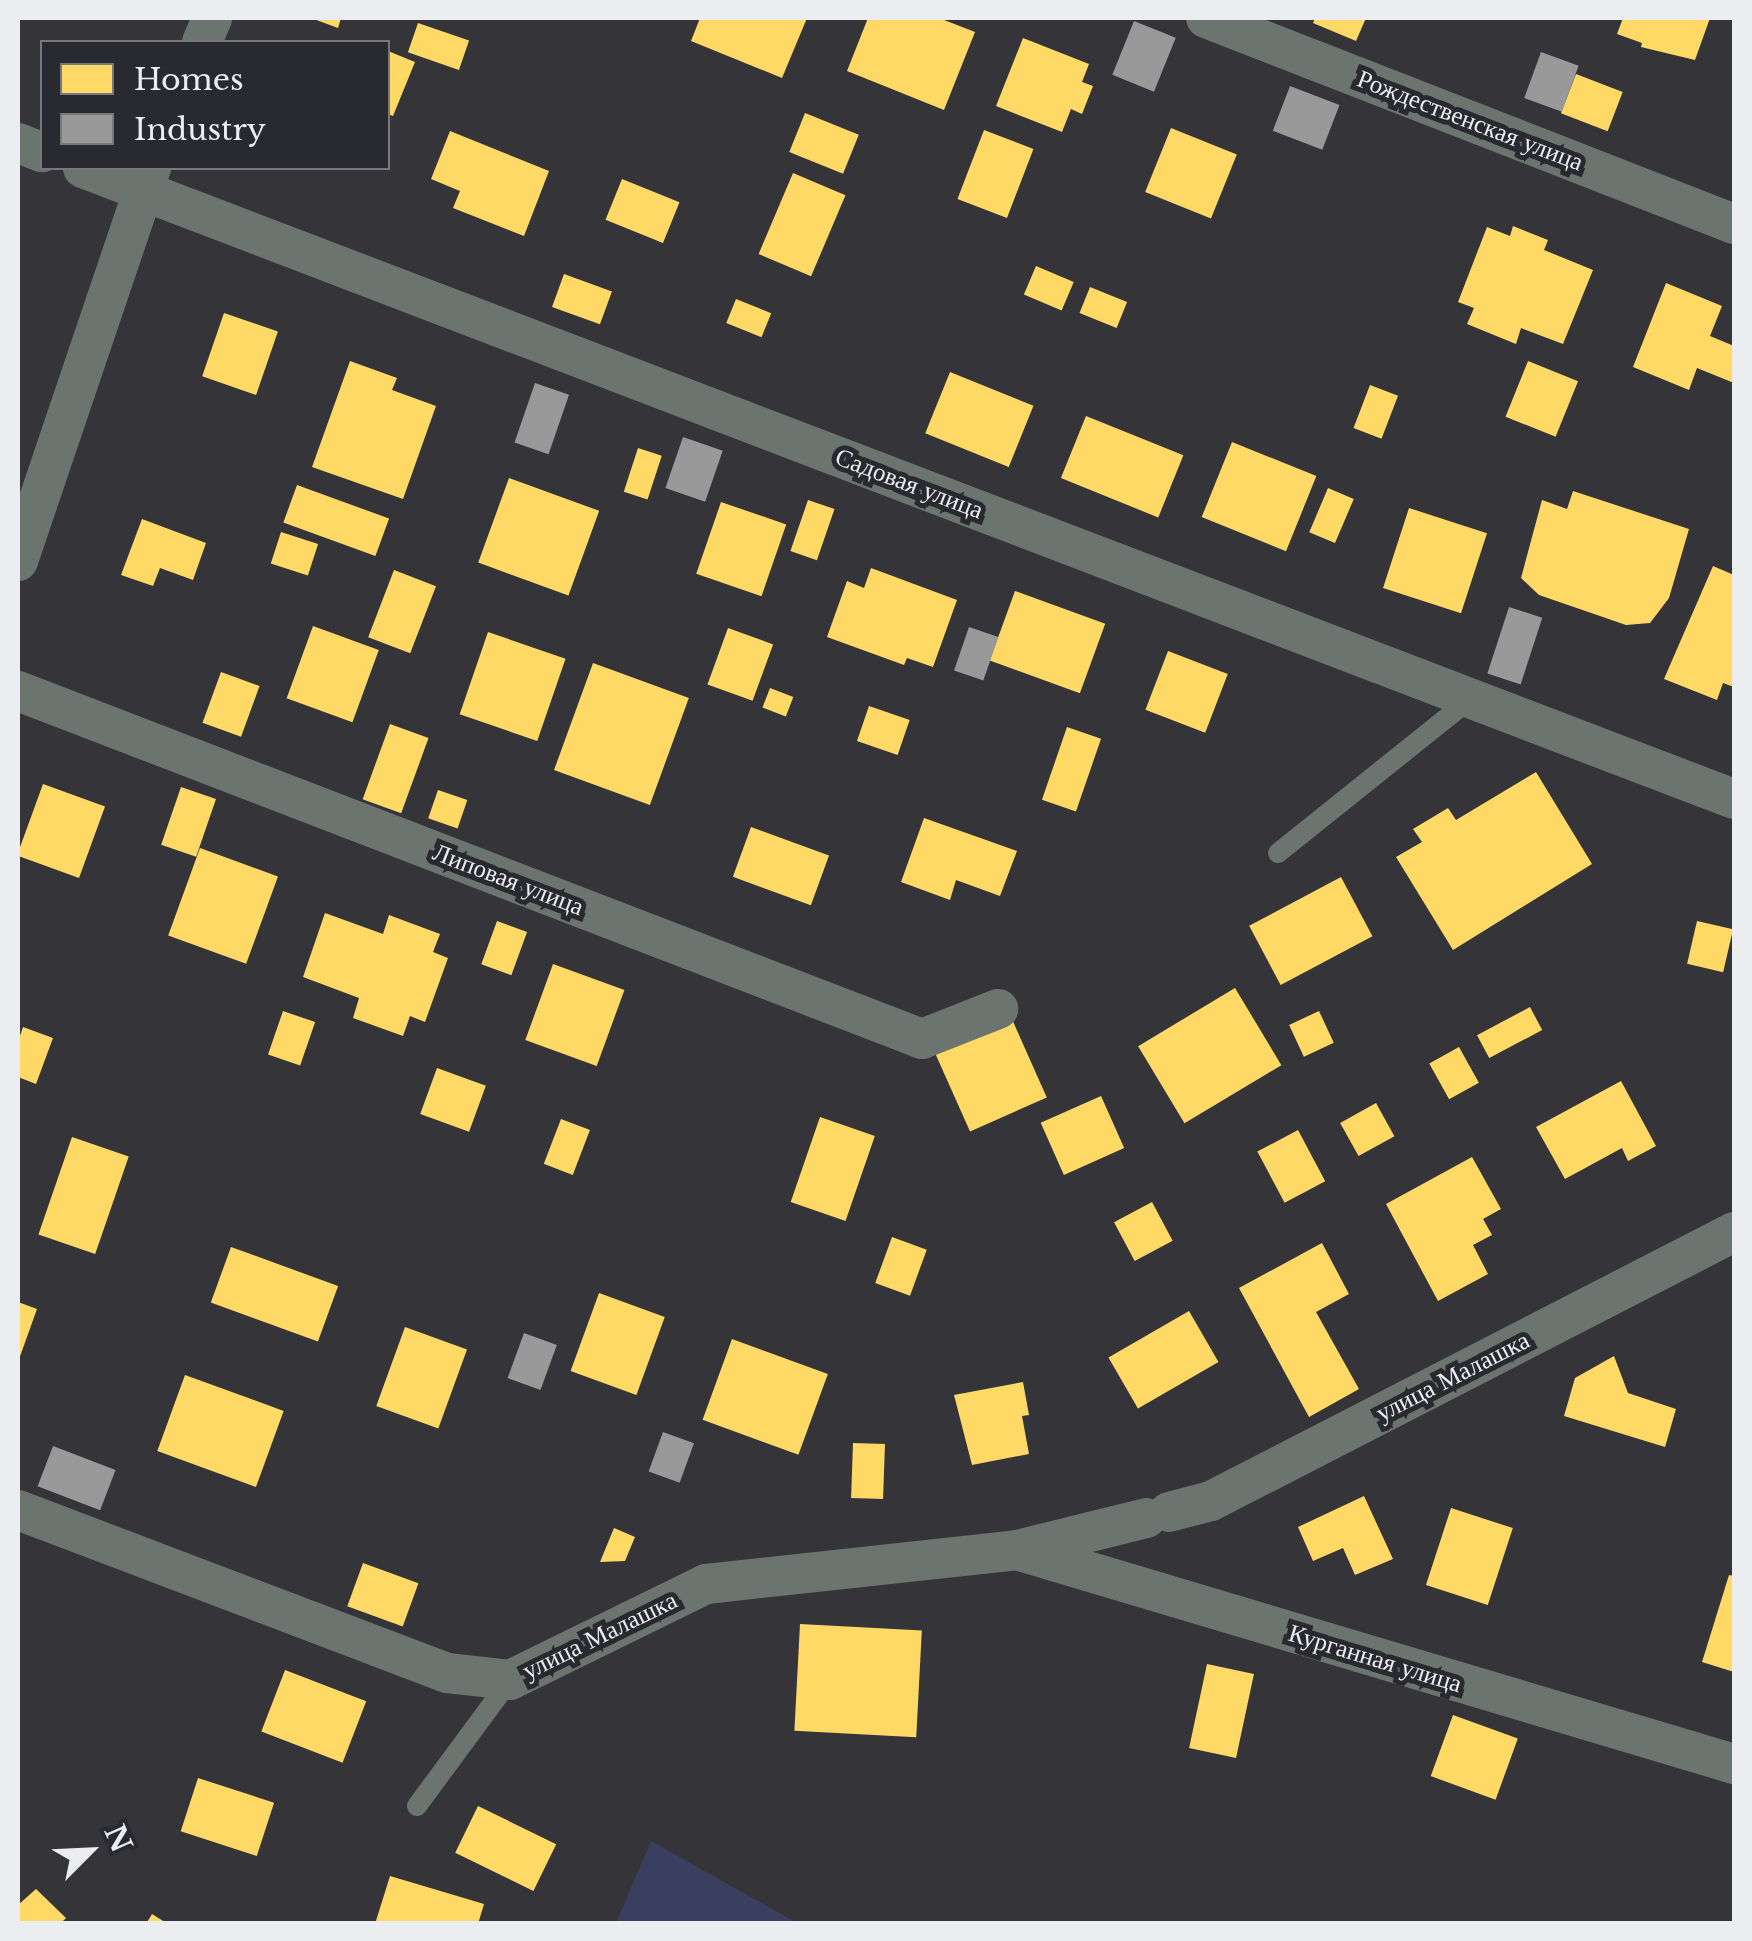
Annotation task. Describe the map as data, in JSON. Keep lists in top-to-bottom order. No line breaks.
{"streets":{"street":["Рождественская улица","Садовая улица","Липовая улица","улица Малашка","Курганная улица"]},"crossings":[["улица Малашка","Курганная улица"]],"legend":["Homes","Industry"],"north":"top right"}
